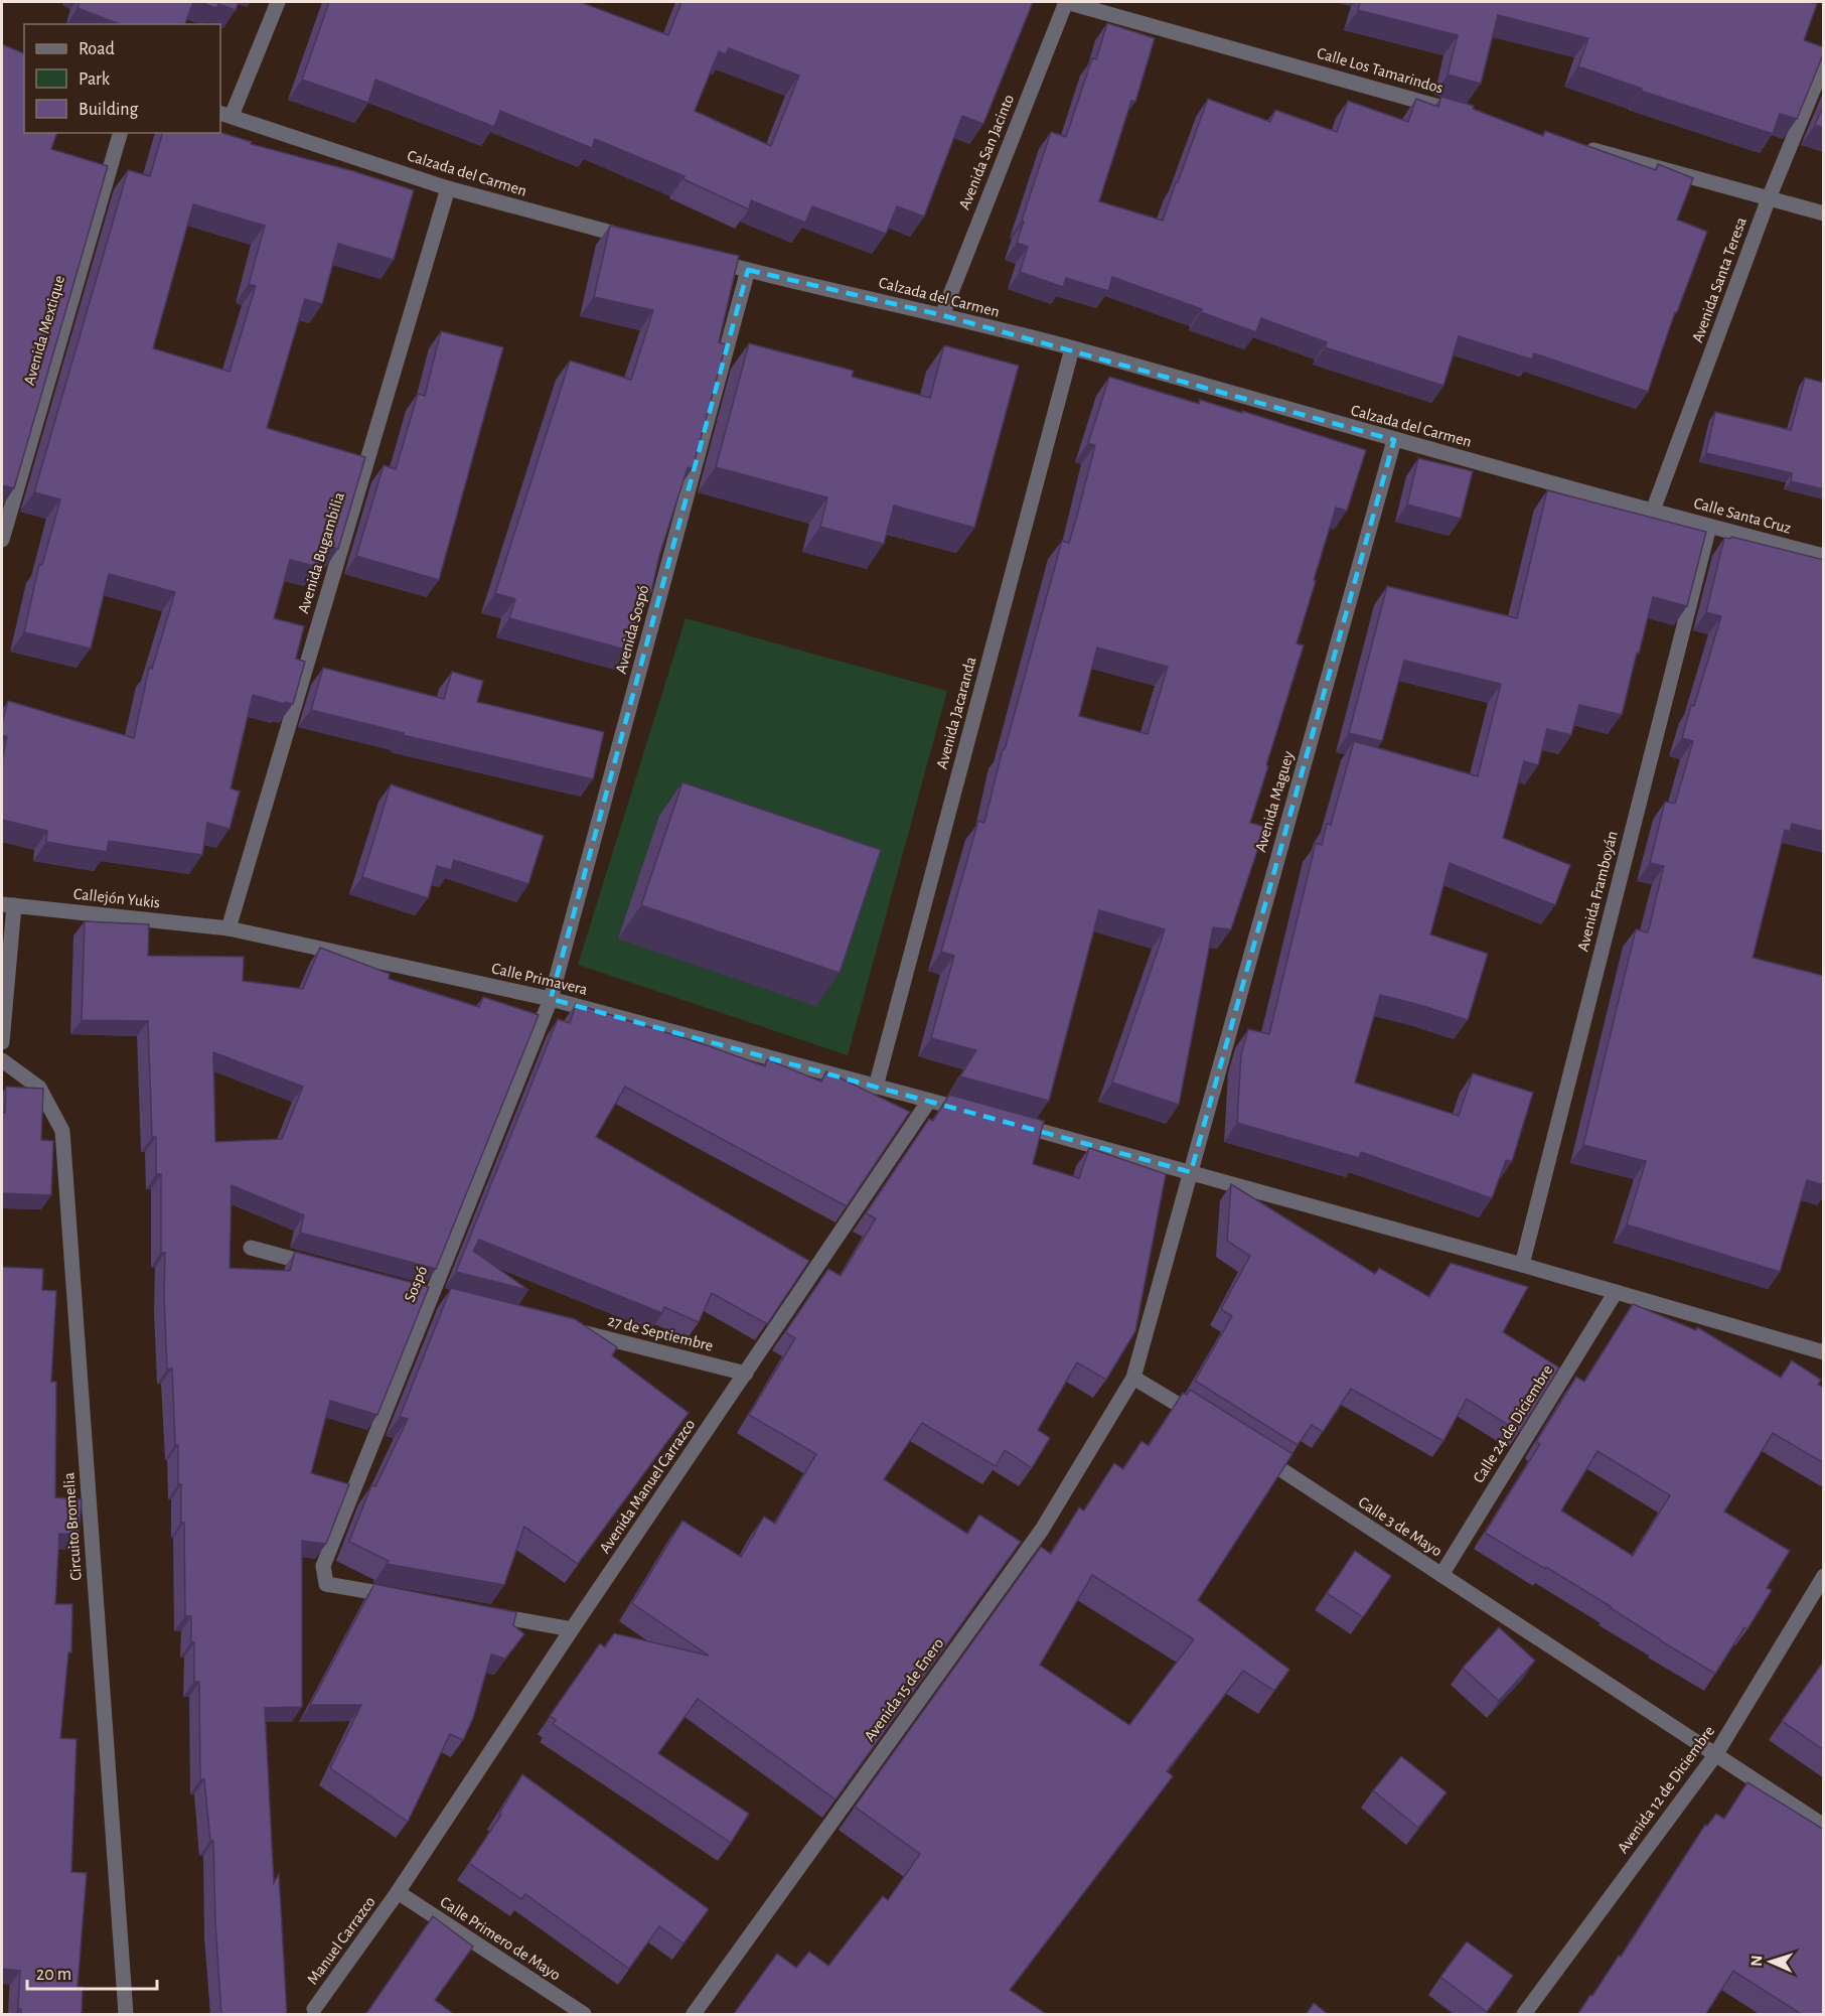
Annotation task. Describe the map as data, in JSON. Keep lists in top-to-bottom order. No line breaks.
{"streets":{"street":["Calle Los Tamarindos","Avenida San Jacinto","Calzada del Carmen","Avenida Santa Teresa","Avenida Mextique","Calle Santa Cruz","Avenida Bugambilia","Avenida Sospó","Avenida Jacaranda","Avenida Maguey","Avenida Framboyán","Callejón Yukis","Calle Primavera","Sospó","27 de Septiembre","Calle 24 de Diciembre","Avenida Manuel Carrazco","Circuito Bromelia","Calle 3 de Mayo","Avenida 15 de Enero","Avenida 12 de Diciembre","Calle Primero de Mayo","Manuel Carrazco"]},"crossings":[["Calle Los Tamarindos","Avenida San Jacinto"],["Avenida San Jacinto","Calzada del Carmen"],["Calzada del Carmen","Avenida Santa Teresa"],["Calzada del Carmen","Calle Santa Cruz"],["Calzada del Carmen","Avenida Bugambilia"],["Calzada del Carmen","Avenida Sospó"],["Calzada del Carmen","Avenida Jacaranda"],["Calzada del Carmen","Avenida Maguey"],["Avenida Santa Teresa","Calle Santa Cruz"],["Calle Santa Cruz","Avenida Framboyán"],["Avenida Bugambilia","Callejón Yukis"],["Avenida Bugambilia","Calle Primavera"],["Avenida Sospó","Calle Primavera"],["Avenida Sospó","Sospó"],["Avenida Jacaranda","Calle Primavera"],["Callejón Yukis","Calle Primavera"],["Calle Primavera","Sospó"],["Calle Primavera","Avenida Manuel Carrazco"],["27 de Septiembre","Avenida Manuel Carrazco"],["Calle 24 de Diciembre","Calle 3 de Mayo"],["Avenida Manuel Carrazco","Calle Primero de Mayo"],["Avenida Manuel Carrazco","Manuel Carrazco"],["Calle 3 de Mayo","Avenida 12 de Diciembre"],["Calle Primero de Mayo","Manuel Carrazco"]],"legend":["Road","Park","Building"],"scale_bar":"20 m","north":"left"}
